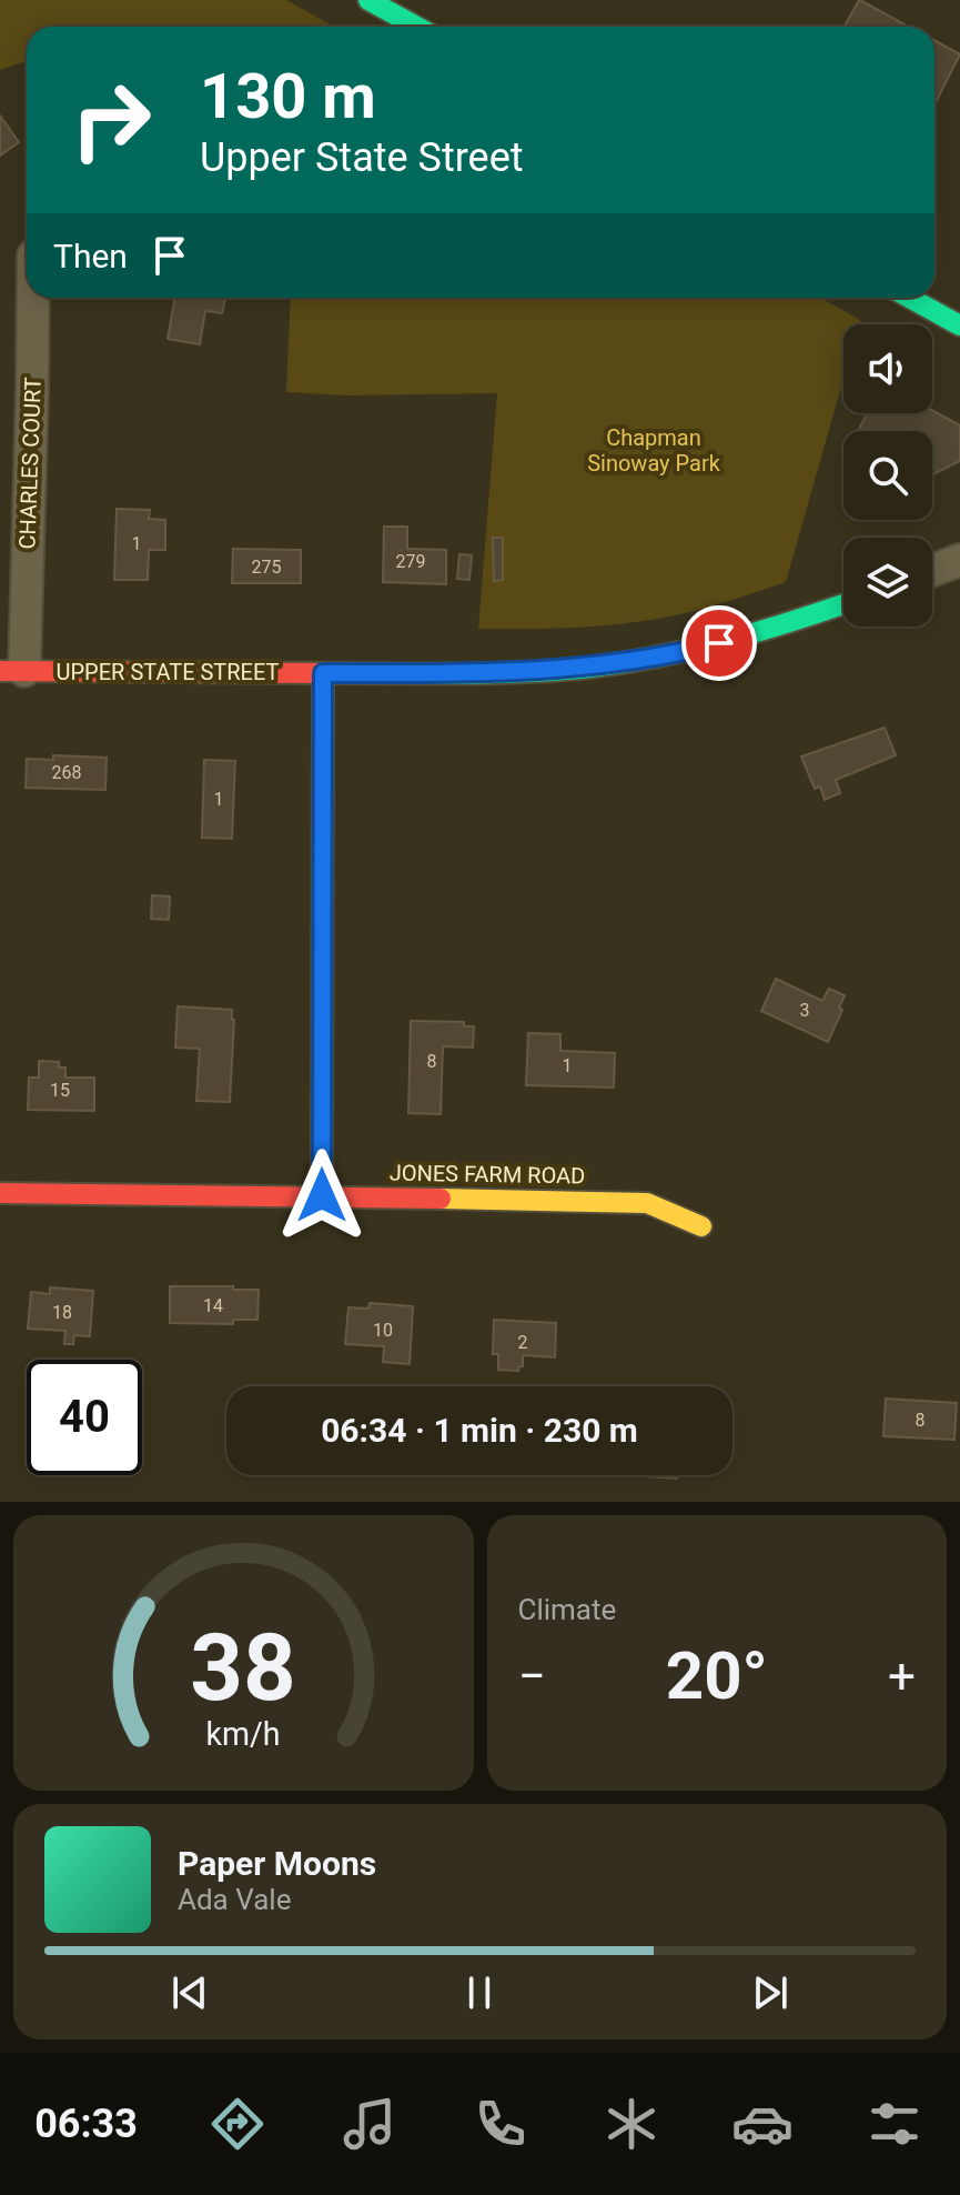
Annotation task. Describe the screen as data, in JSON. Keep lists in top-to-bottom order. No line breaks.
{"streets":{"street":["CHARLES COURT","UPPER STATE STREET","JONES FARM ROAD"]},"crossings":[["CHARLES COURT","UPPER STATE STREET"]],"parks":["Chapman Sinoway Park"],"house_numbers":["1","279","275","268","1","3","8","1","15","14","18","10","2","8"],"page":{"turn":["130 m","Upper State Street"],"then":"Then","limit":"40","trip":"06:34 · 1 min · 230 m","tile":"Climate","heat":["−","20°","+"],"song":["Paper Moons","Ada Vale"],"tabs":"06:33","gauge":["38","km/h"]}}
